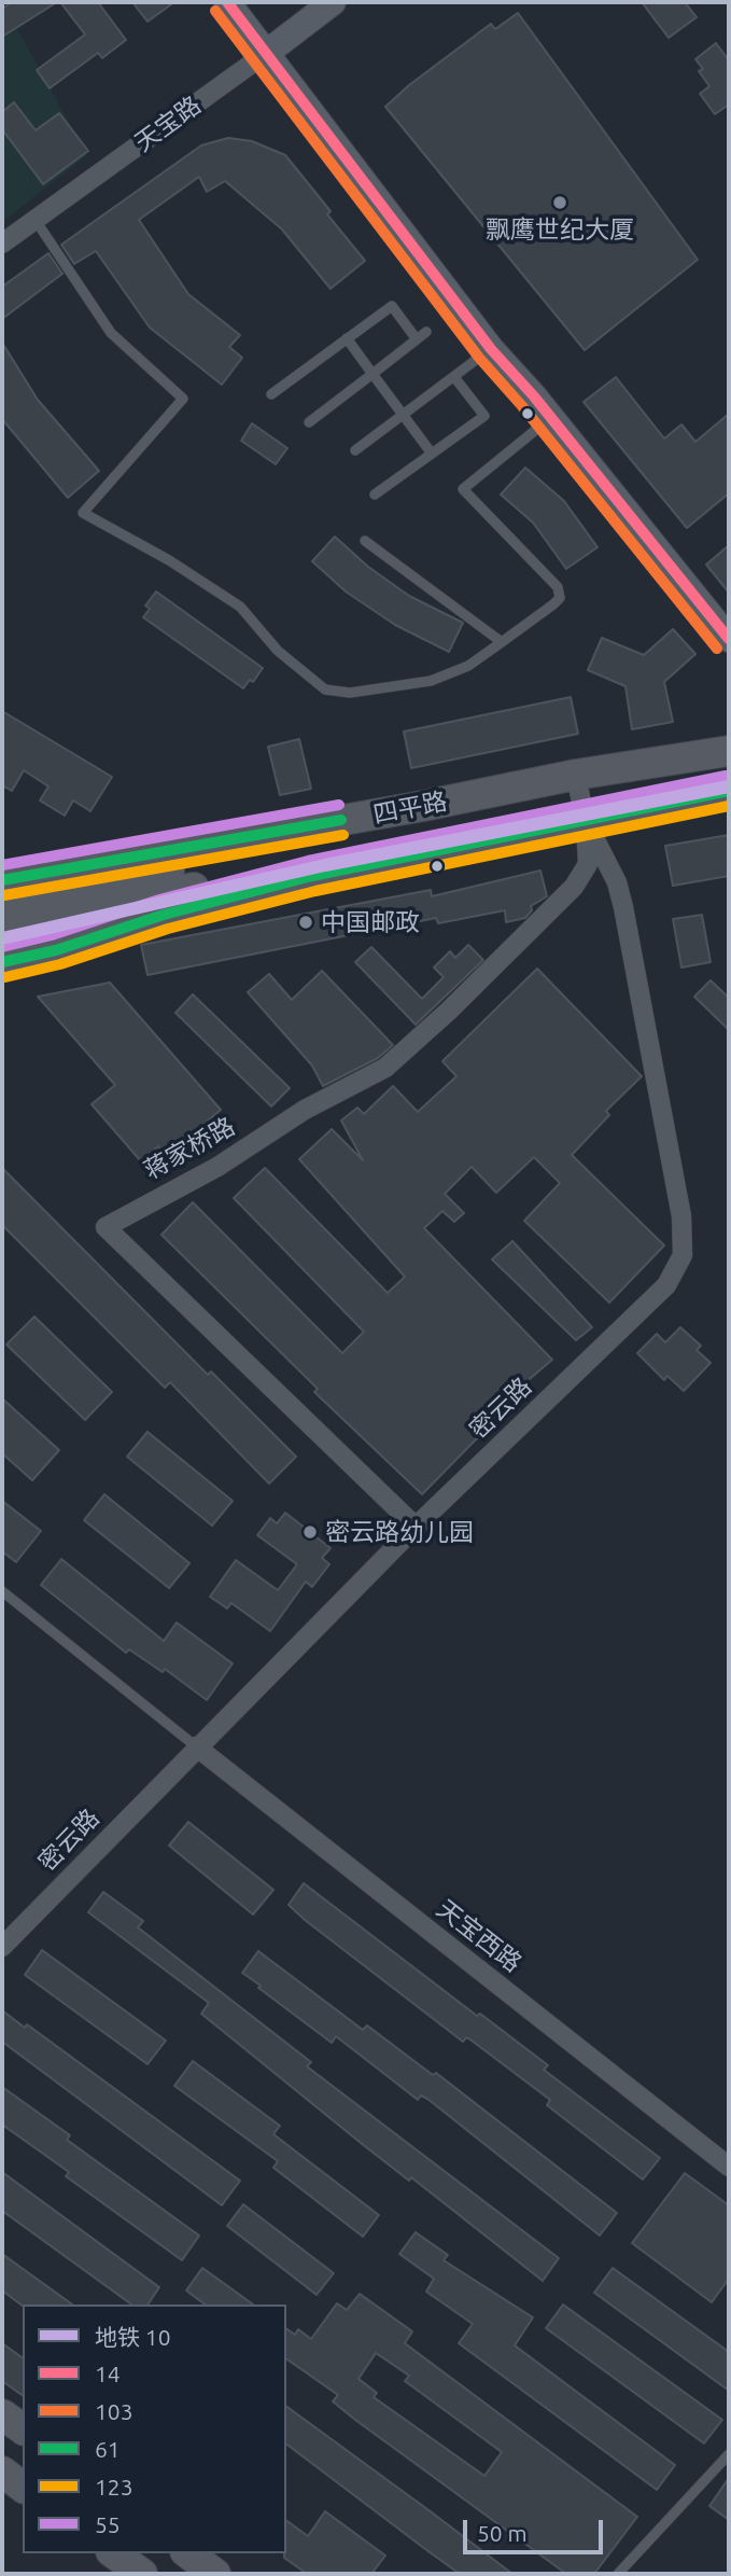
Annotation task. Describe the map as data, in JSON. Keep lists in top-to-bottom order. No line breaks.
{"streets":{"main road":["四平路"],"street":["天宝路","蒋家桥路","密云路","天宝西路"]},"crossings":[["四平路","蒋家桥路"],["四平路","密云路"],["蒋家桥路","密云路"],["密云路","天宝西路"]],"places":["飘鹰世纪大厦","中国邮政","密云路幼儿园"],"lines":["transit line 14","transit line 103","transit line 55","metro line 10","transit line 61","transit line 123"],"legend":["地铁 10","14","103","61","123","55"],"scale_bar":"50 m"}
